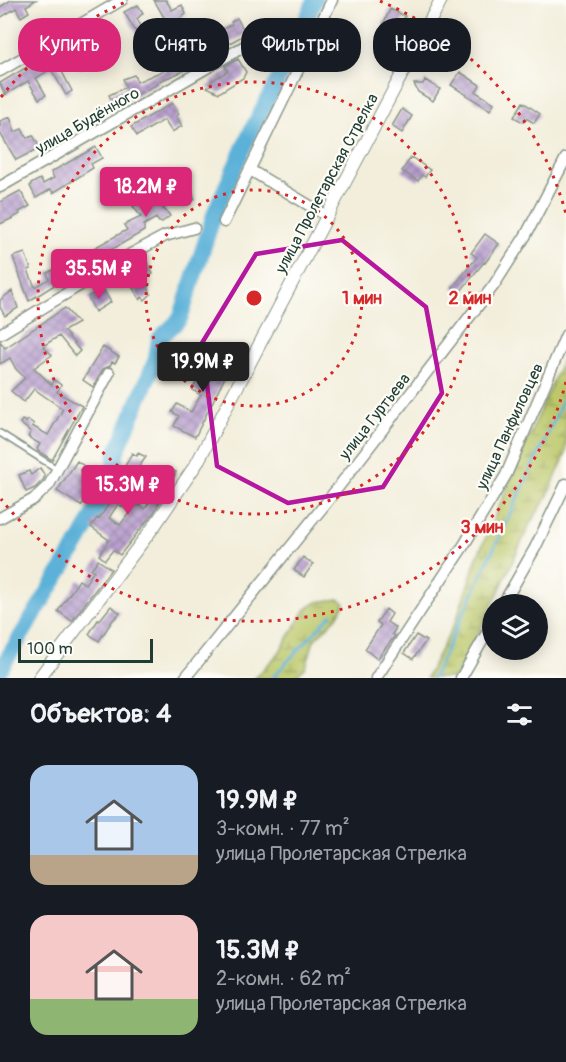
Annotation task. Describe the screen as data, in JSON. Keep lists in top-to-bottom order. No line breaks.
{"streets":{"street":["улица Будённого","улица Пролетарская Стрелка","улица Гуртьева","улица Панфиловцев"]},"scale_bar":"100 m","page":{"chip":["Купить","Снять","Фильтры","Новое"],"price":["18.2M ₽","35.5M ₽","19.9M ₽","15.3M ₽"],"scale":"100 m","heading":"Объектов: 4","list":[{"name":"19.9M ₽","note":"3-комн. · 77 m² · улица Пролетарская Стрелка"},{"name":"15.3M ₽","note":"2-комн. · 62 m² · улица Пролетарская Стрелка"}]},"rings":["1 мин","2 мин","3 мин"]}
